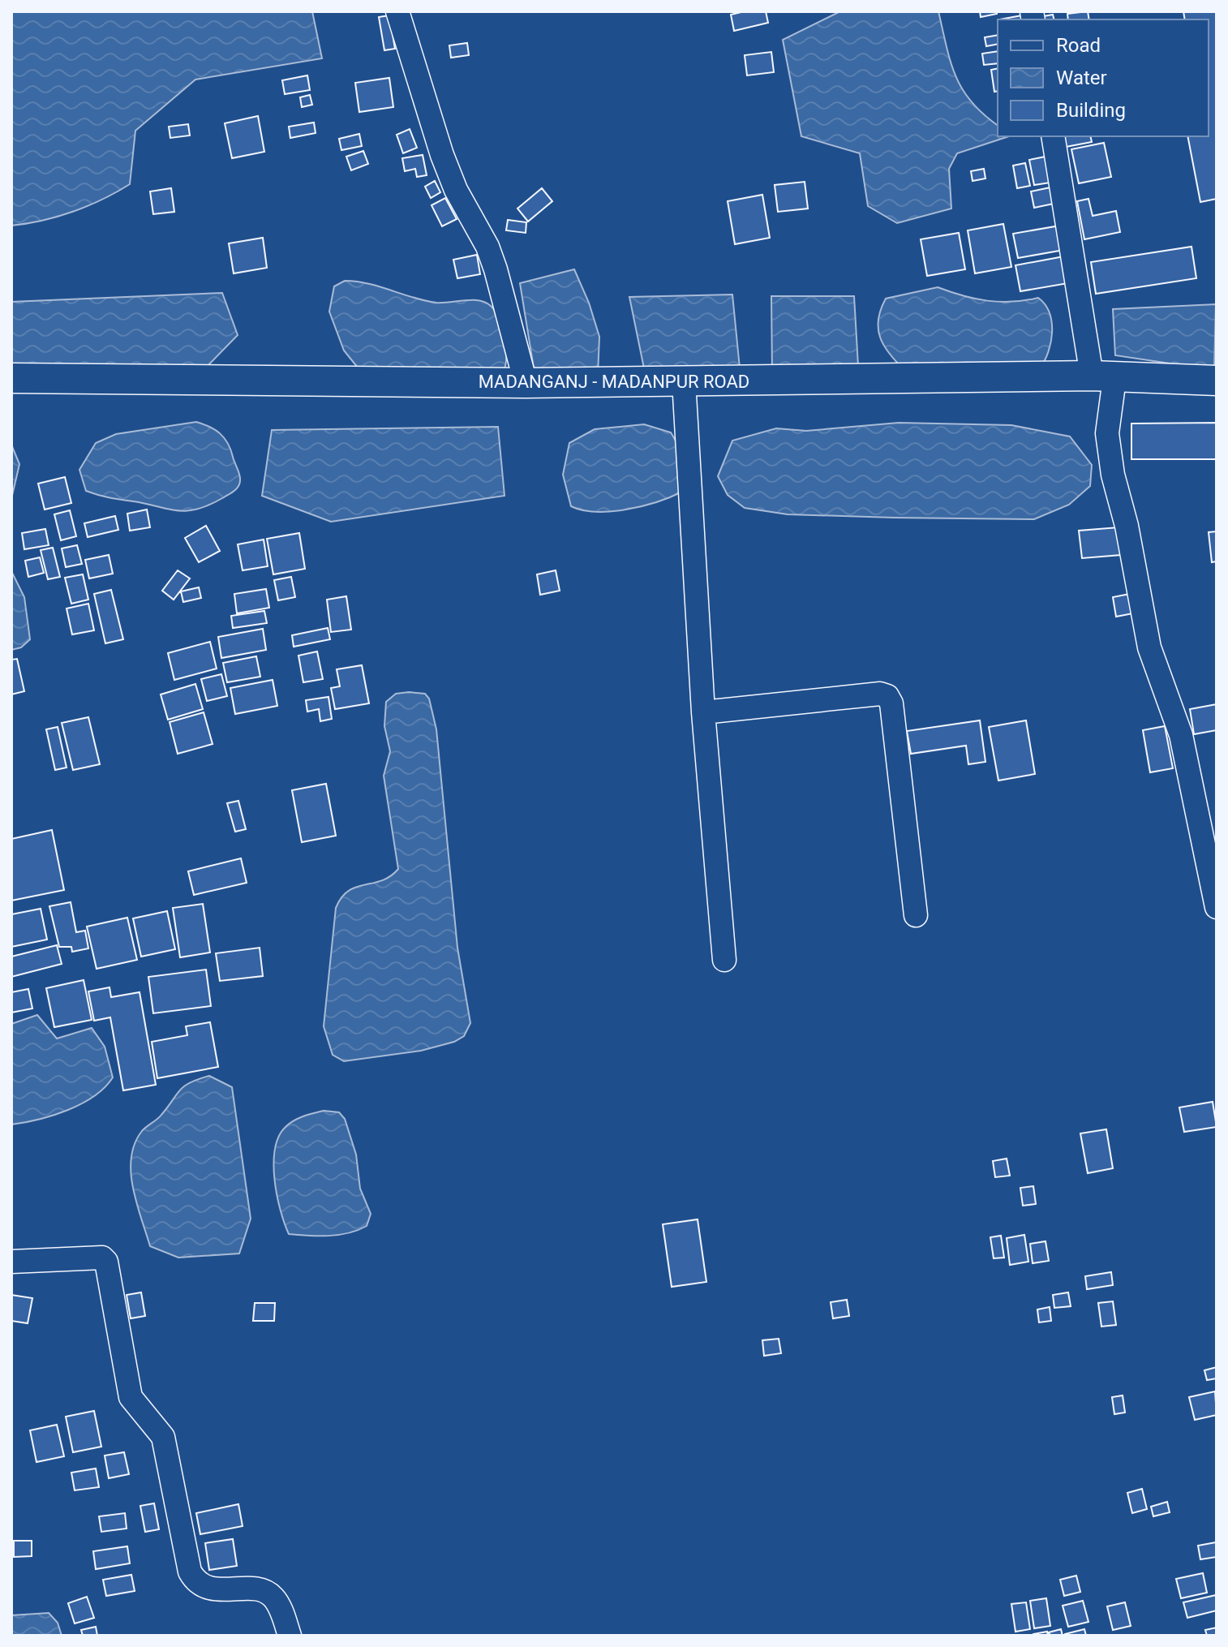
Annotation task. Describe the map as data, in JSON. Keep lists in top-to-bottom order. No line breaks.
{"streets":{"main road":["MADANGANJ - MADANPUR ROAD"]},"legend":["Road","Water","Building"]}
